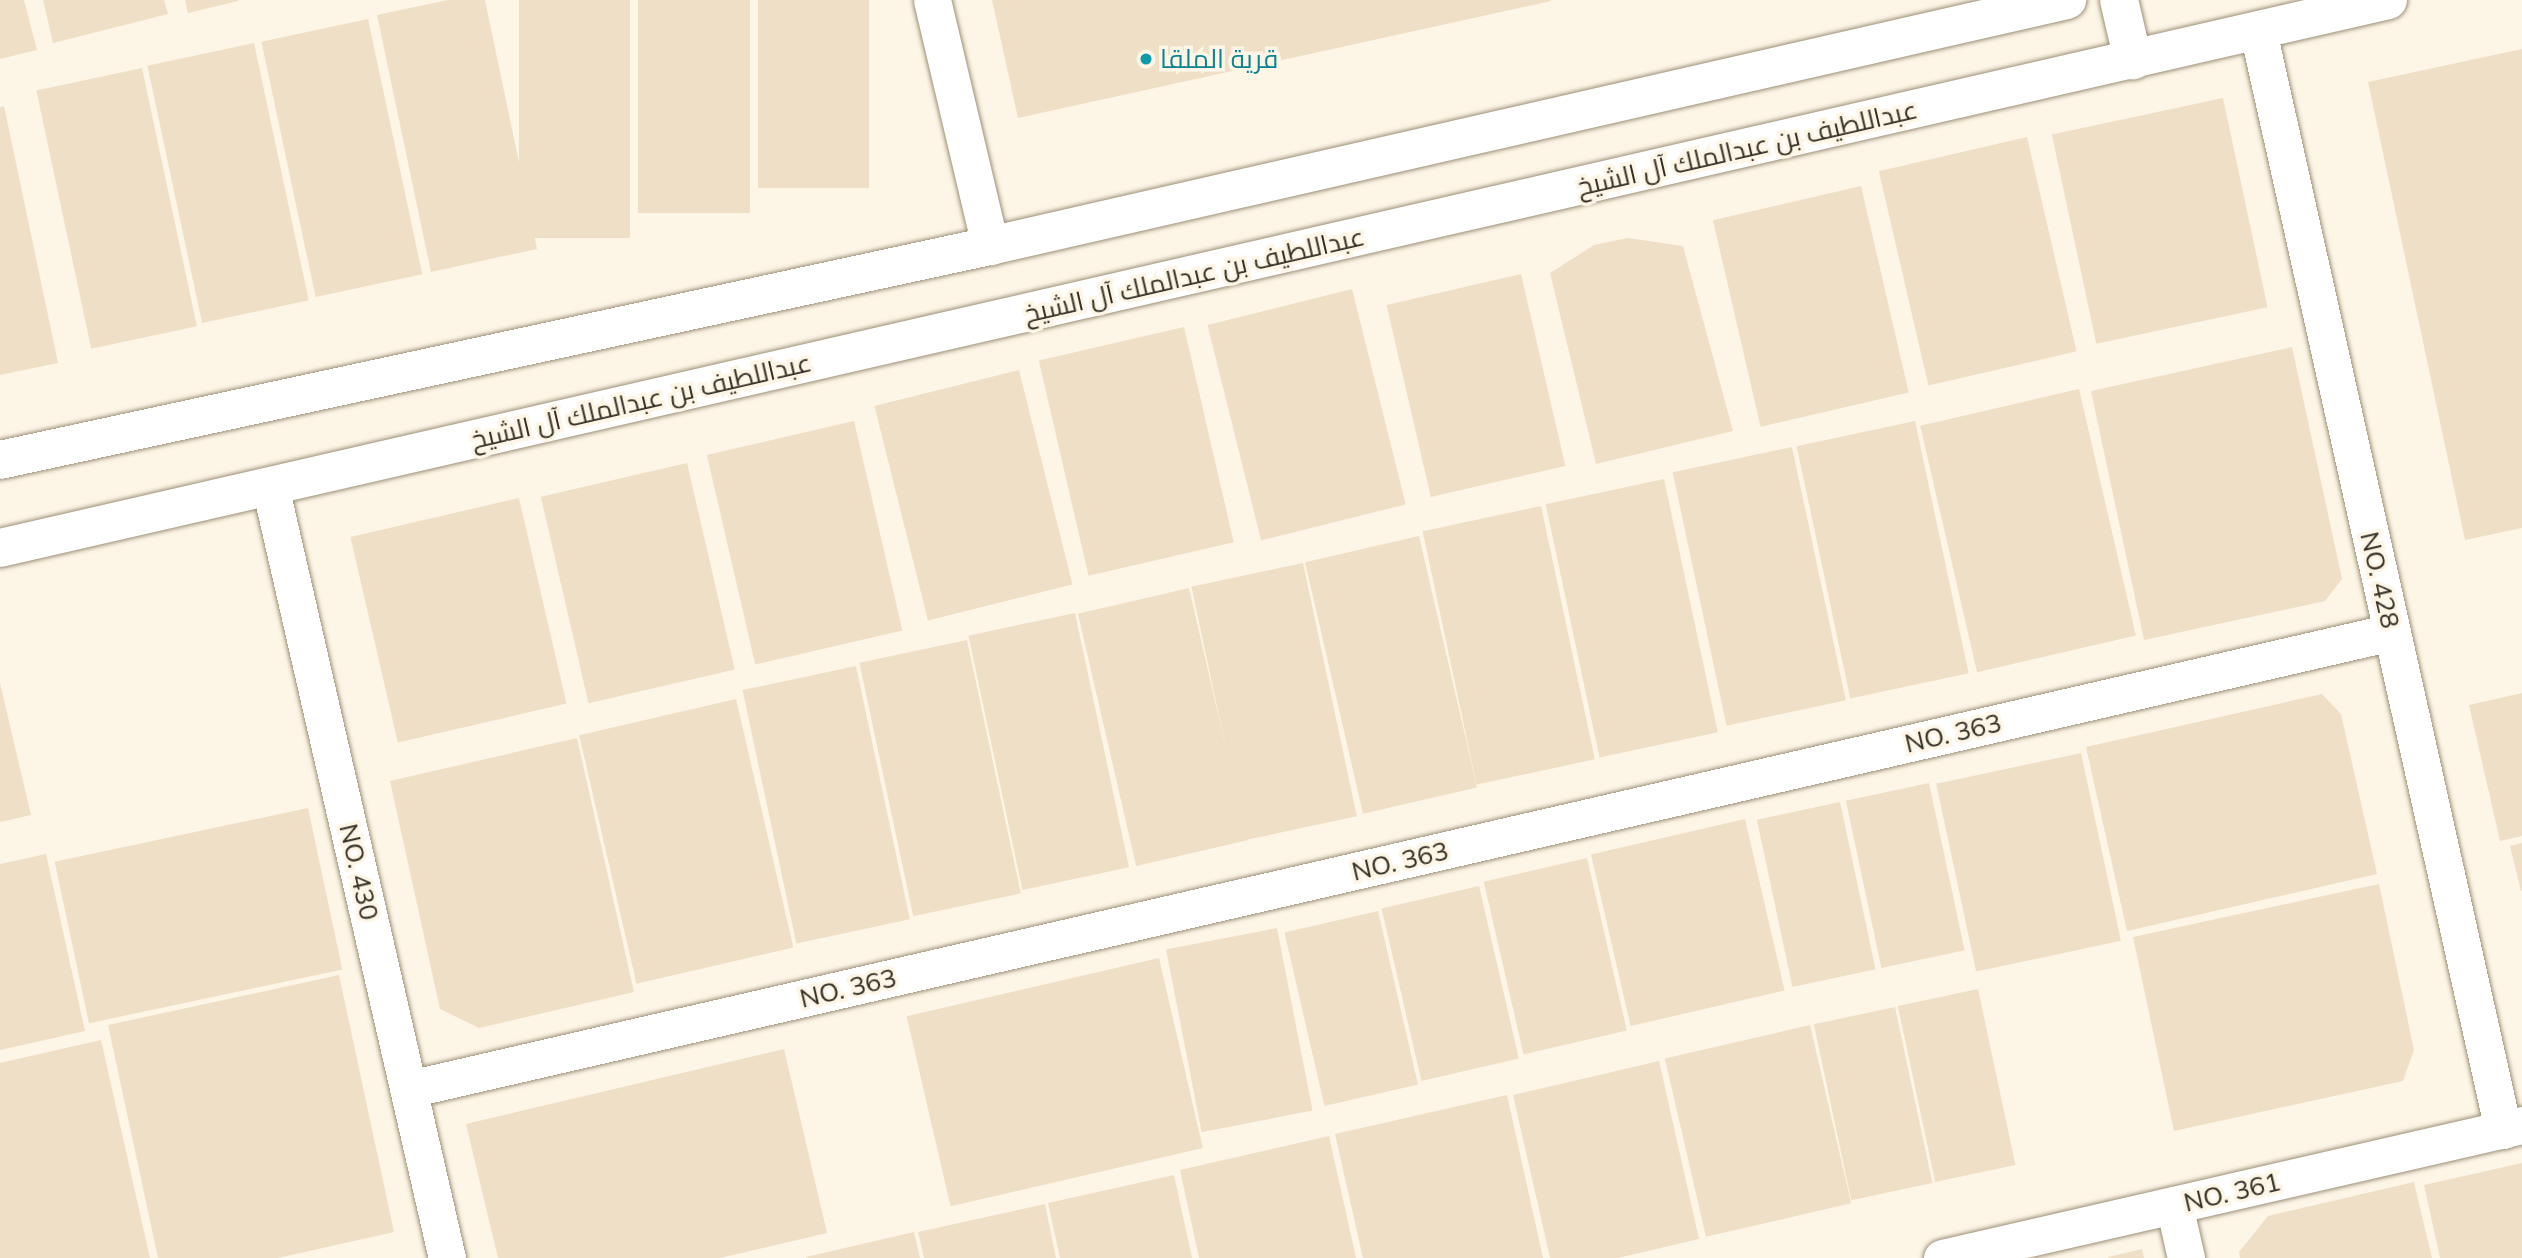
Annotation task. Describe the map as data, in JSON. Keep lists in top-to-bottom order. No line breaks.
{"streets":{"street":["عبداللطيف بن عبدالملك آل الشيخ","NO. 428","NO. 363","NO. 430","NO. 361"]},"crossings":[["عبداللطيف بن عبدالملك آل الشيخ","NO. 428"],["عبداللطيف بن عبدالملك آل الشيخ","NO. 430"],["NO. 428","NO. 363"],["NO. 428","NO. 361"],["NO. 363","NO. 430"]],"places":["قرية الملقا"]}
